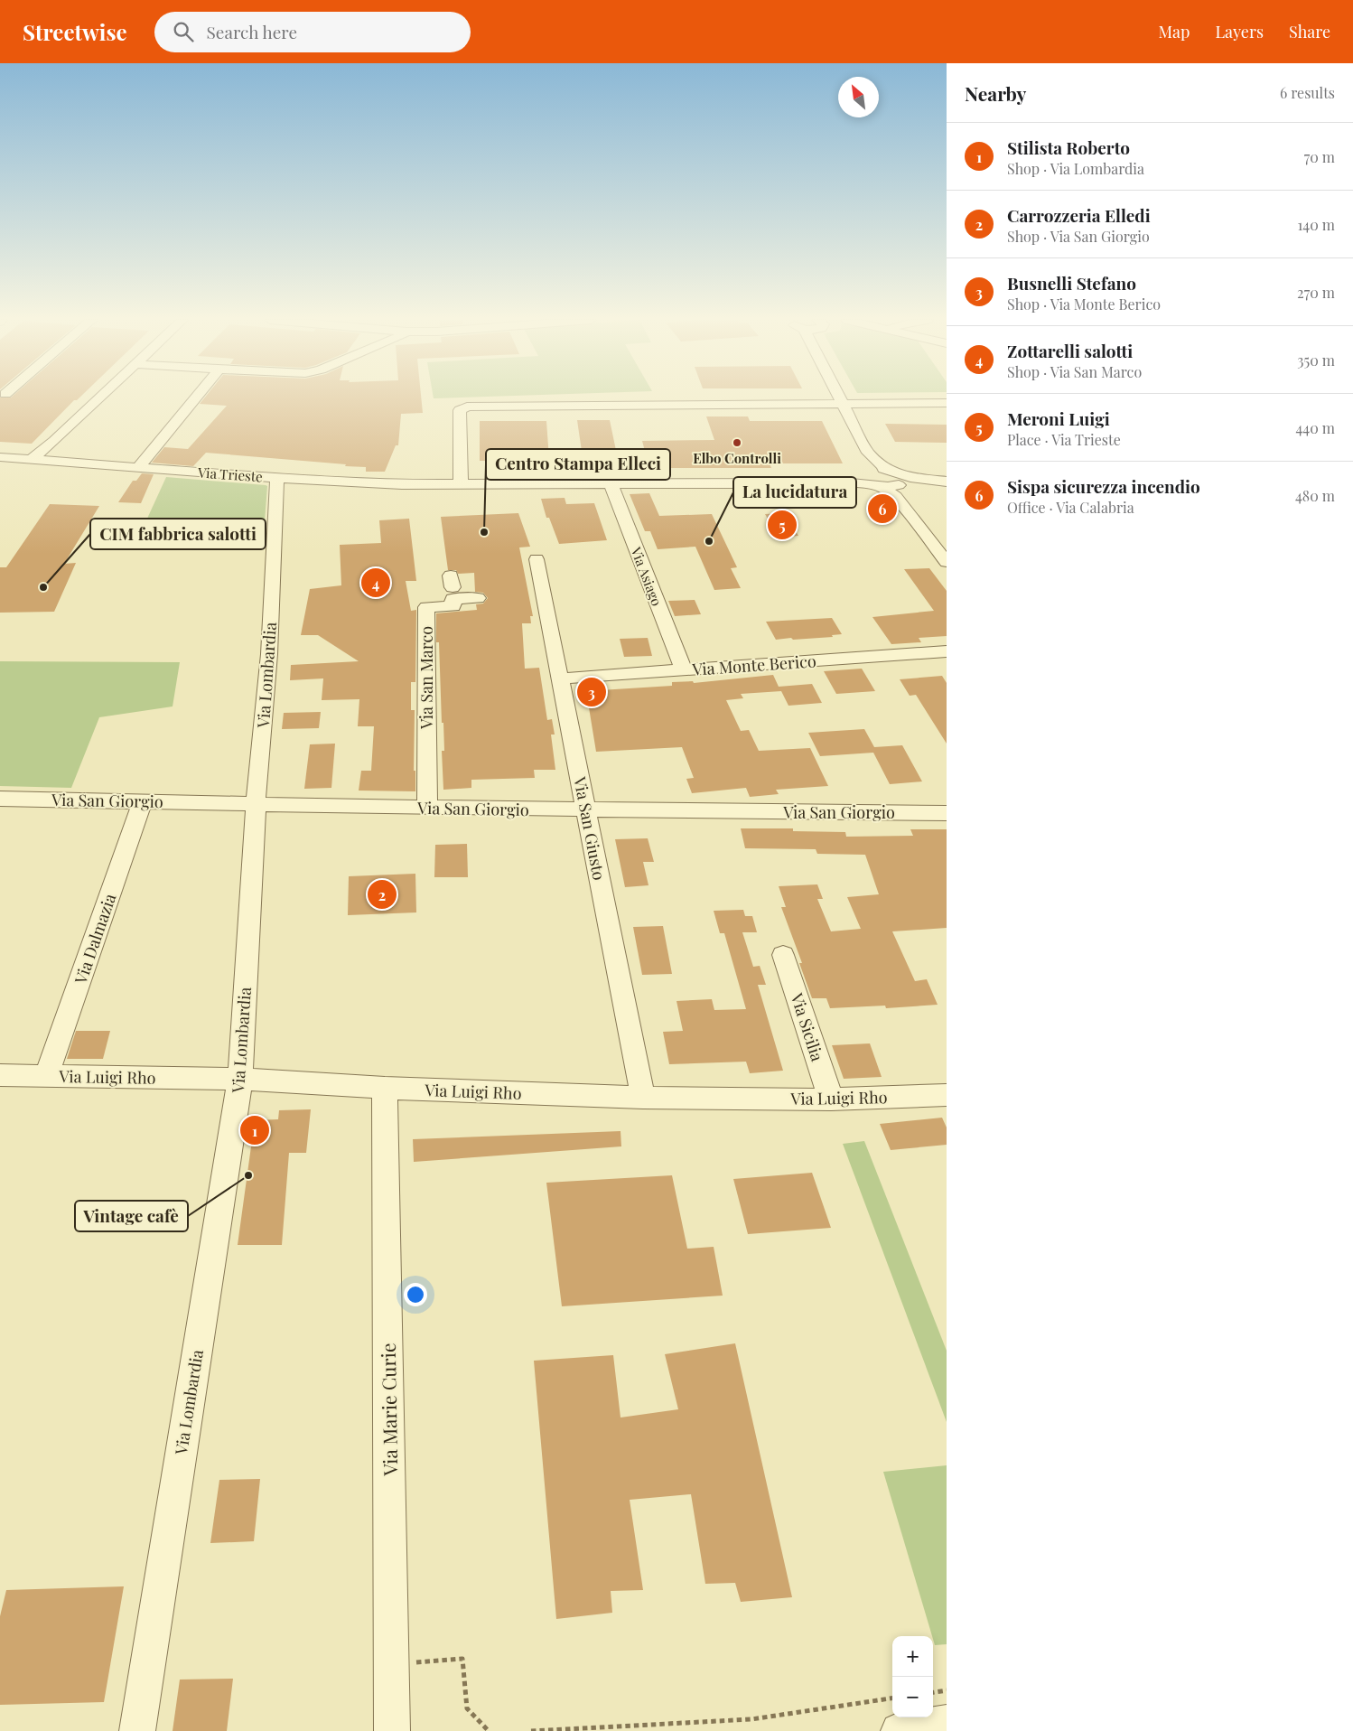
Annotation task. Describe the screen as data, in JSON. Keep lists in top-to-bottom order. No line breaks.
{"streets":{"street":["Via Trieste","Via Asiago","Via Monte Berico","Via Lombardia","Via San Marco","Via San Giorgio","Via San Giusto","Via Dalmazia","Via Sicilia","Via Luigi Rho","Via Marie Curie"]},"crossings":[["Via Trieste","Via Asiago"],["Via Trieste","Via Lombardia"],["Via Asiago","Via Monte Berico"],["Via Monte Berico","Via San Giusto"],["Via Lombardia","Via San Giorgio"],["Via Lombardia","Via Luigi Rho"],["Via San Marco","Via San Giorgio"],["Via San Giorgio","Via San Giusto"],["Via San Giorgio","Via Dalmazia"],["Via San Giusto","Via Luigi Rho"],["Via Dalmazia","Via Luigi Rho"],["Via Sicilia","Via Luigi Rho"],["Via Luigi Rho","Via Marie Curie"]],"places":["Elbo Controlli","Centro Stampa Elleci","La lucidatura","CIM fabbrica salotti","Vintage cafè"],"north":"top left","page":{"header":"Streetwise","search":"Search here","nav":["Map","Layers","Share"],"heading":["Nearby","6 results"],"list":[{"mark":"1","name":"Stilista Roberto","note":"Shop · Via Lombardia","value":"70 m"},{"mark":"2","name":"Carrozzeria Elledi","note":"Shop · Via San Giorgio","value":"140 m"},{"mark":"3","name":"Busnelli Stefano","note":"Shop · Via Monte Berico","value":"270 m"},{"mark":"4","name":"Zottarelli salotti","note":"Shop · Via San Marco","value":"350 m"},{"mark":"5","name":"Meroni Luigi","note":"Place · Via Trieste","value":"440 m"},{"mark":"6","name":"Sispa sicurezza incendio","note":"Office · Via Calabria","value":"480 m"}],"pins":["6","5","4","3","2","1"],"map_buttons":["+","−"]}}
